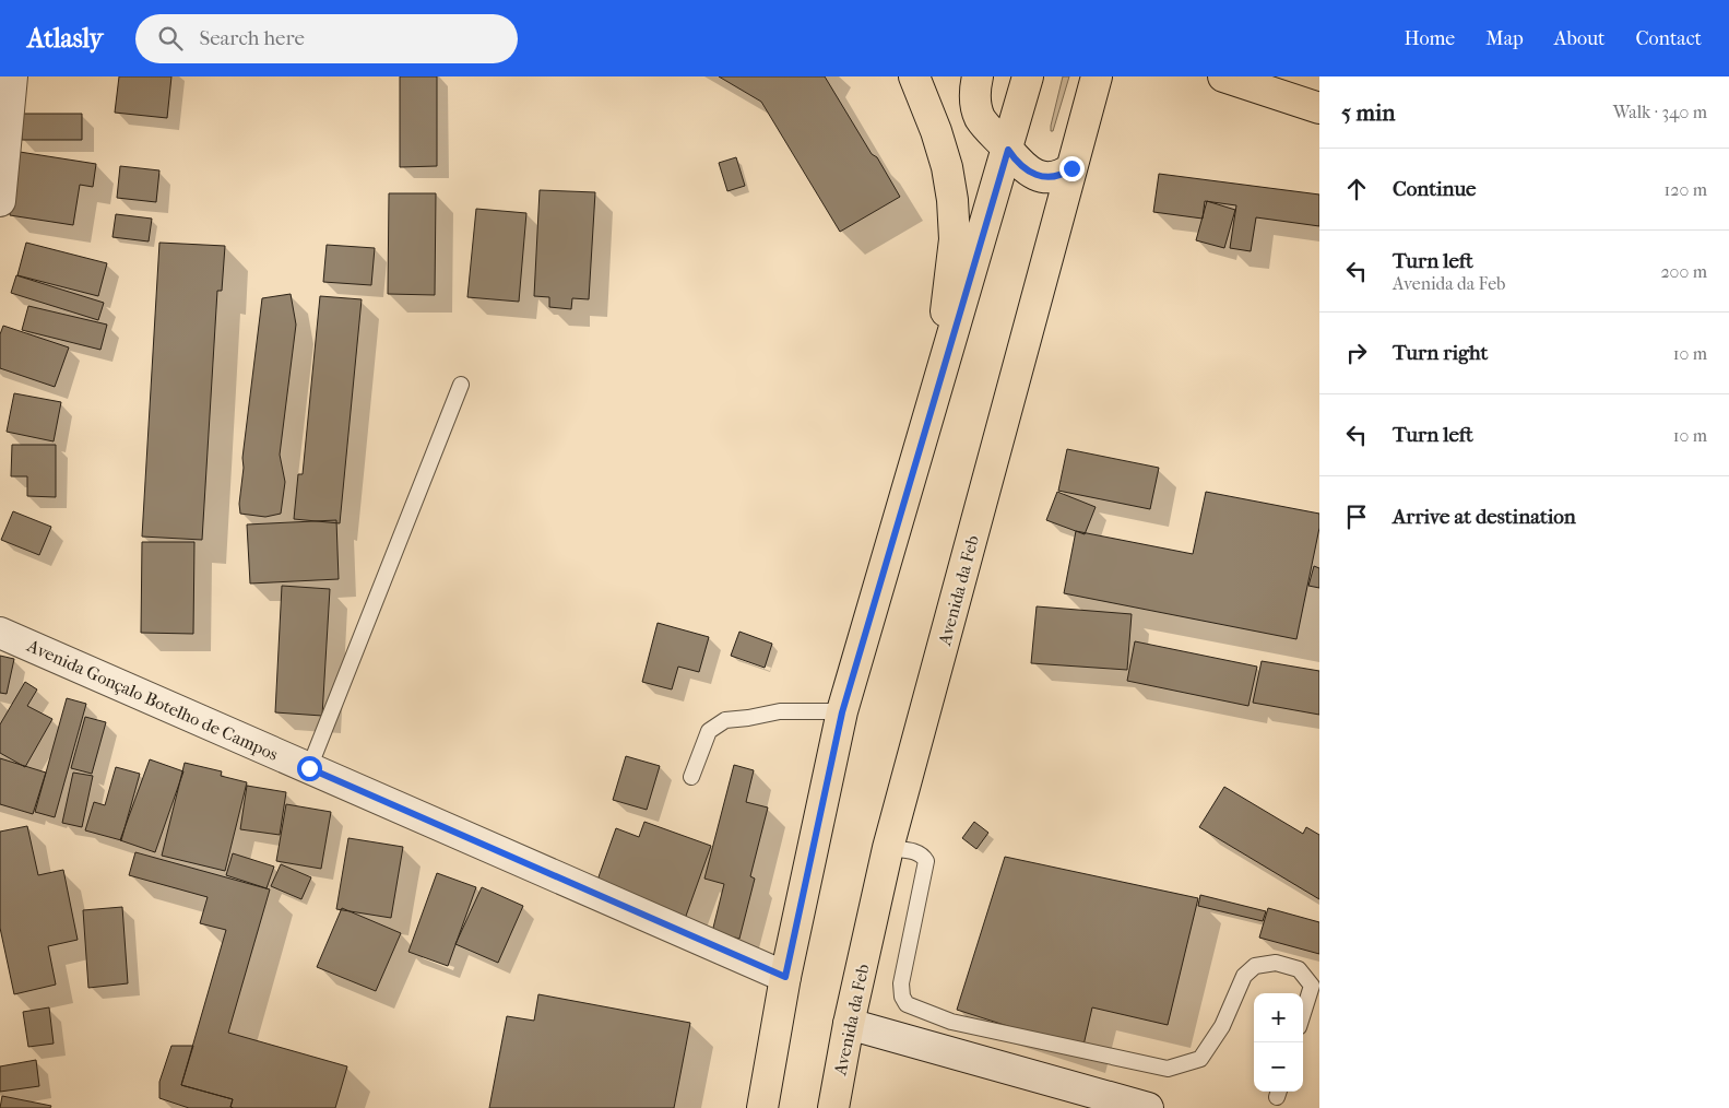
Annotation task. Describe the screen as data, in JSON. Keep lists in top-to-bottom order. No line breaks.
{"streets":{"main road":["Avenida da Feb"],"street":["Avenida Gonçalo Botelho de Campos"]},"page":{"header":"Atlasly","search":"Search here","nav":["Home","Map","About","Contact"],"heading":["5 min","Walk · 340 m"],"list":[["Continue","120 m"],["Turn left","Avenida da Feb","200 m"],["Turn right","10 m"],["Turn left","10 m"],"Arrive at destination"],"map_buttons":["+","−"]}}
